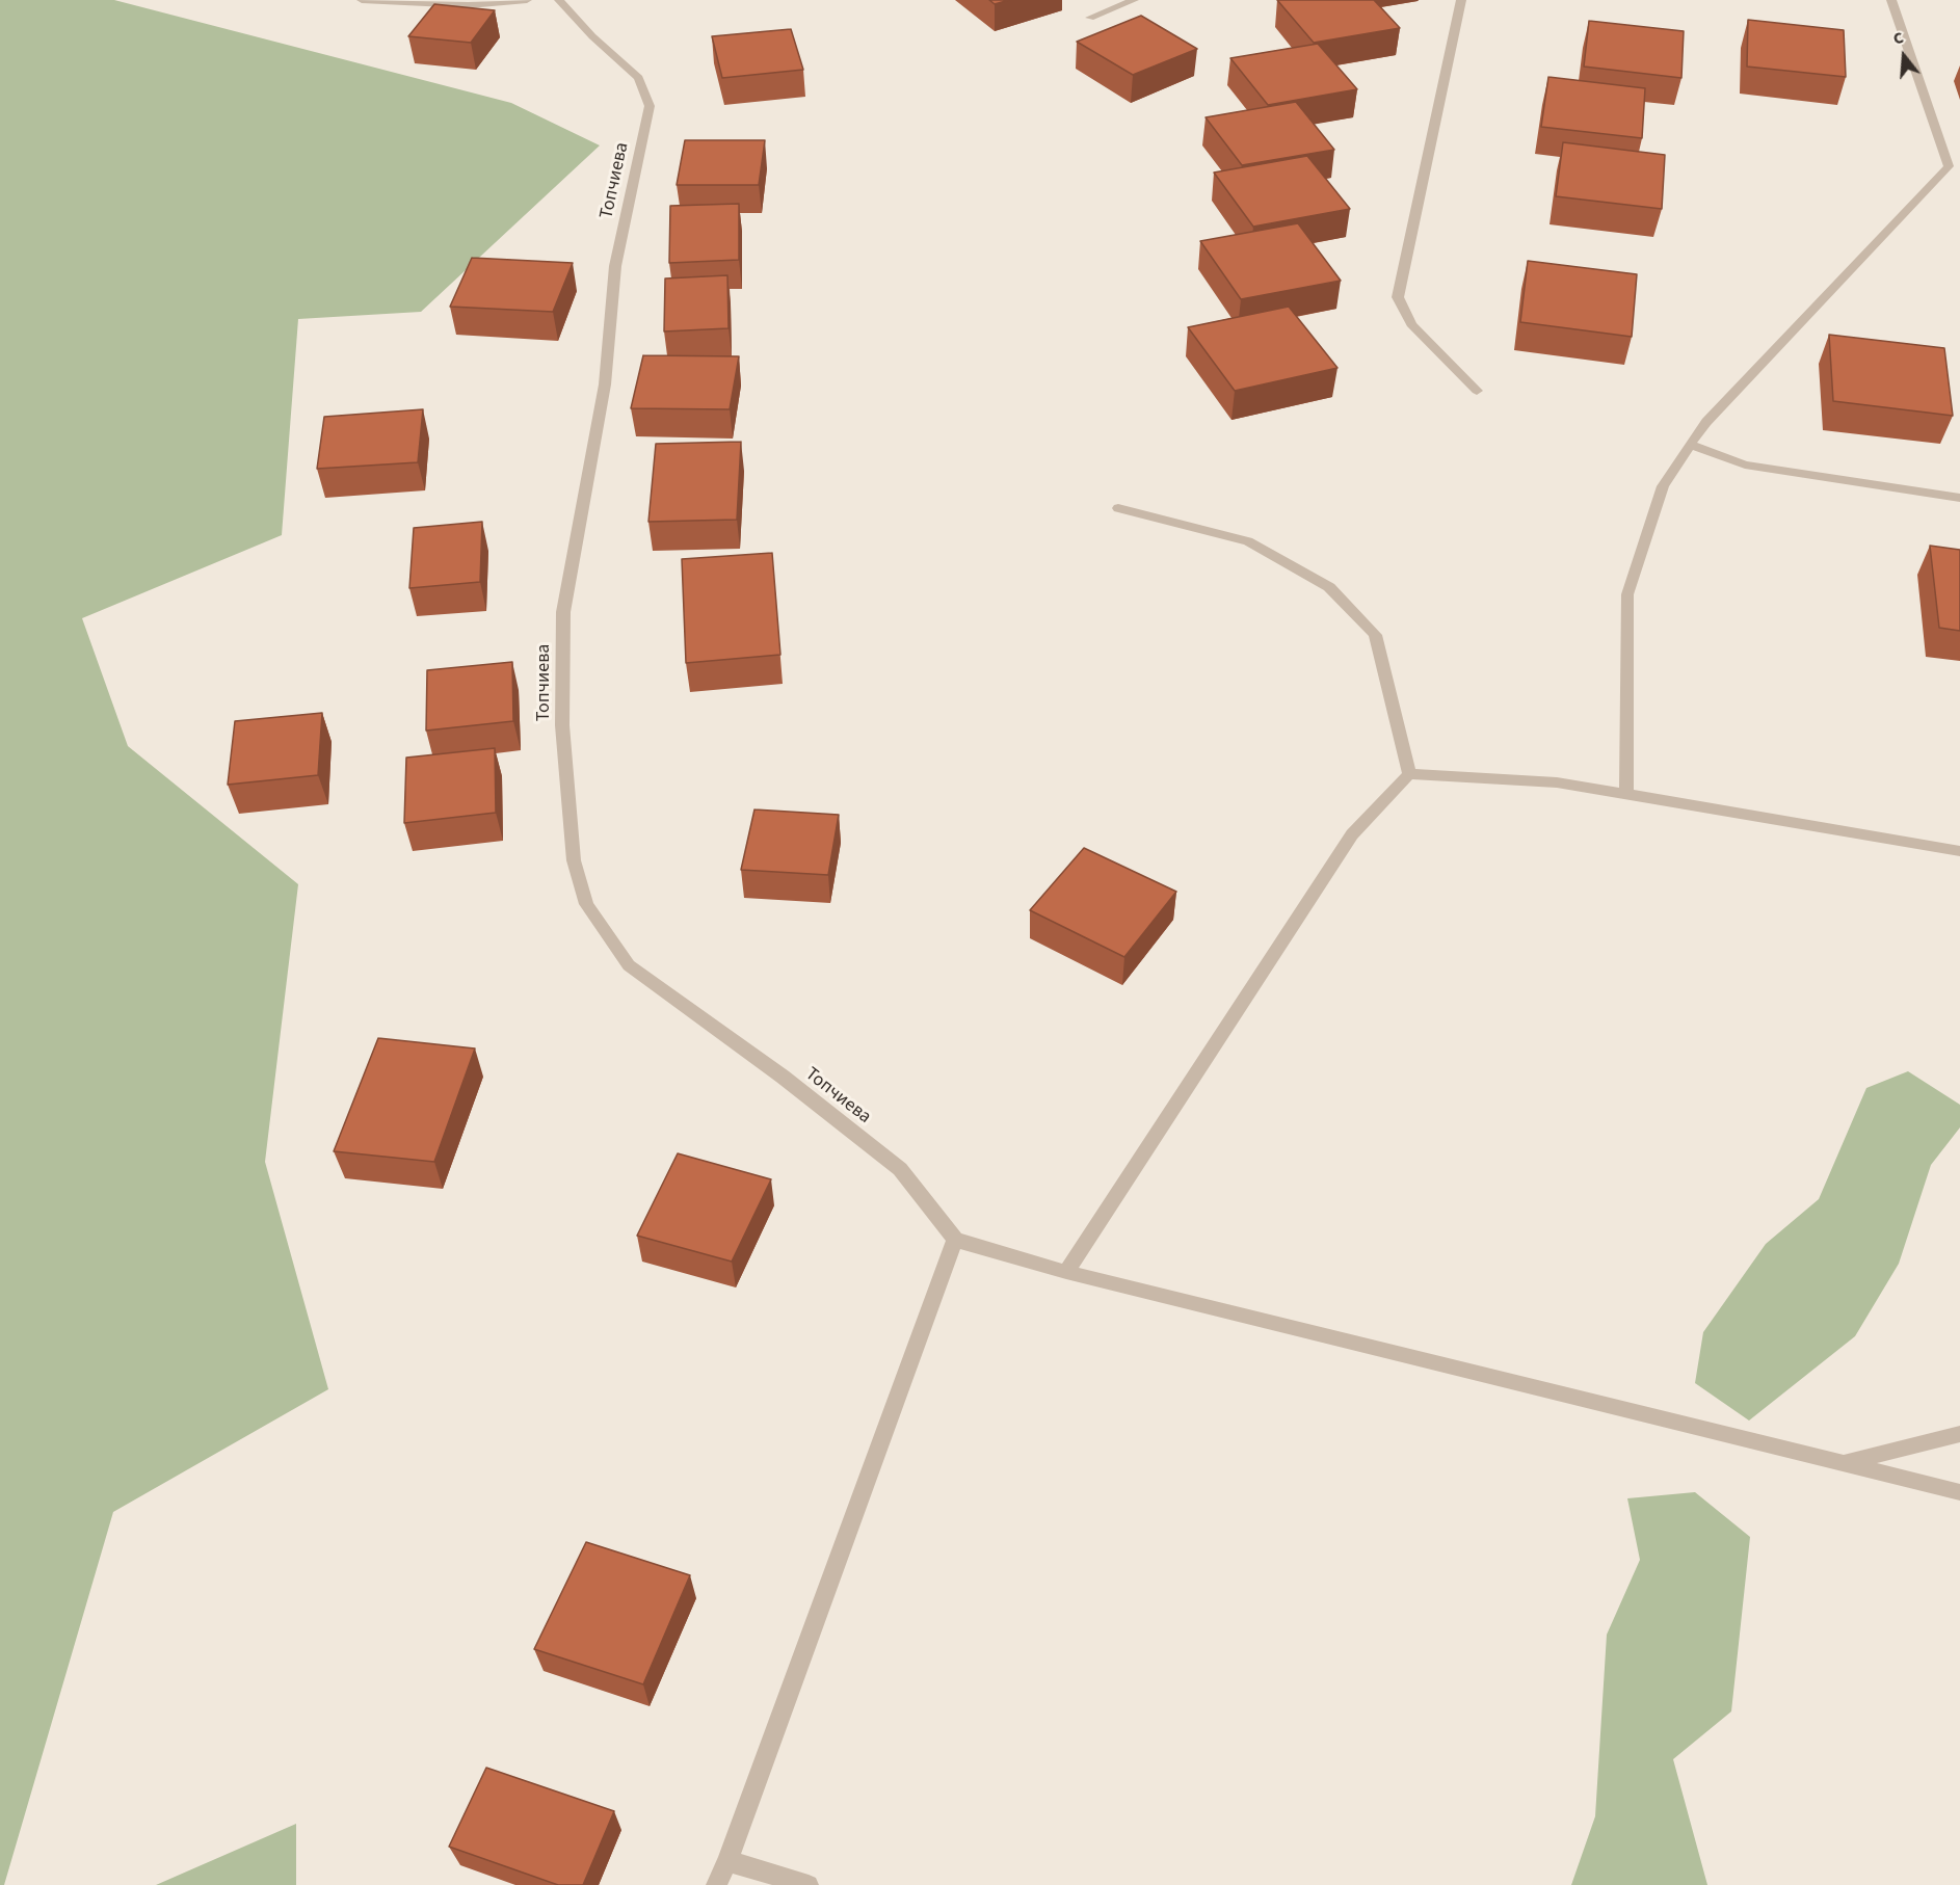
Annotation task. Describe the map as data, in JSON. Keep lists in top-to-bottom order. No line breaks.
{"streets":{"street":["Топчиева"]},"north":"top"}
